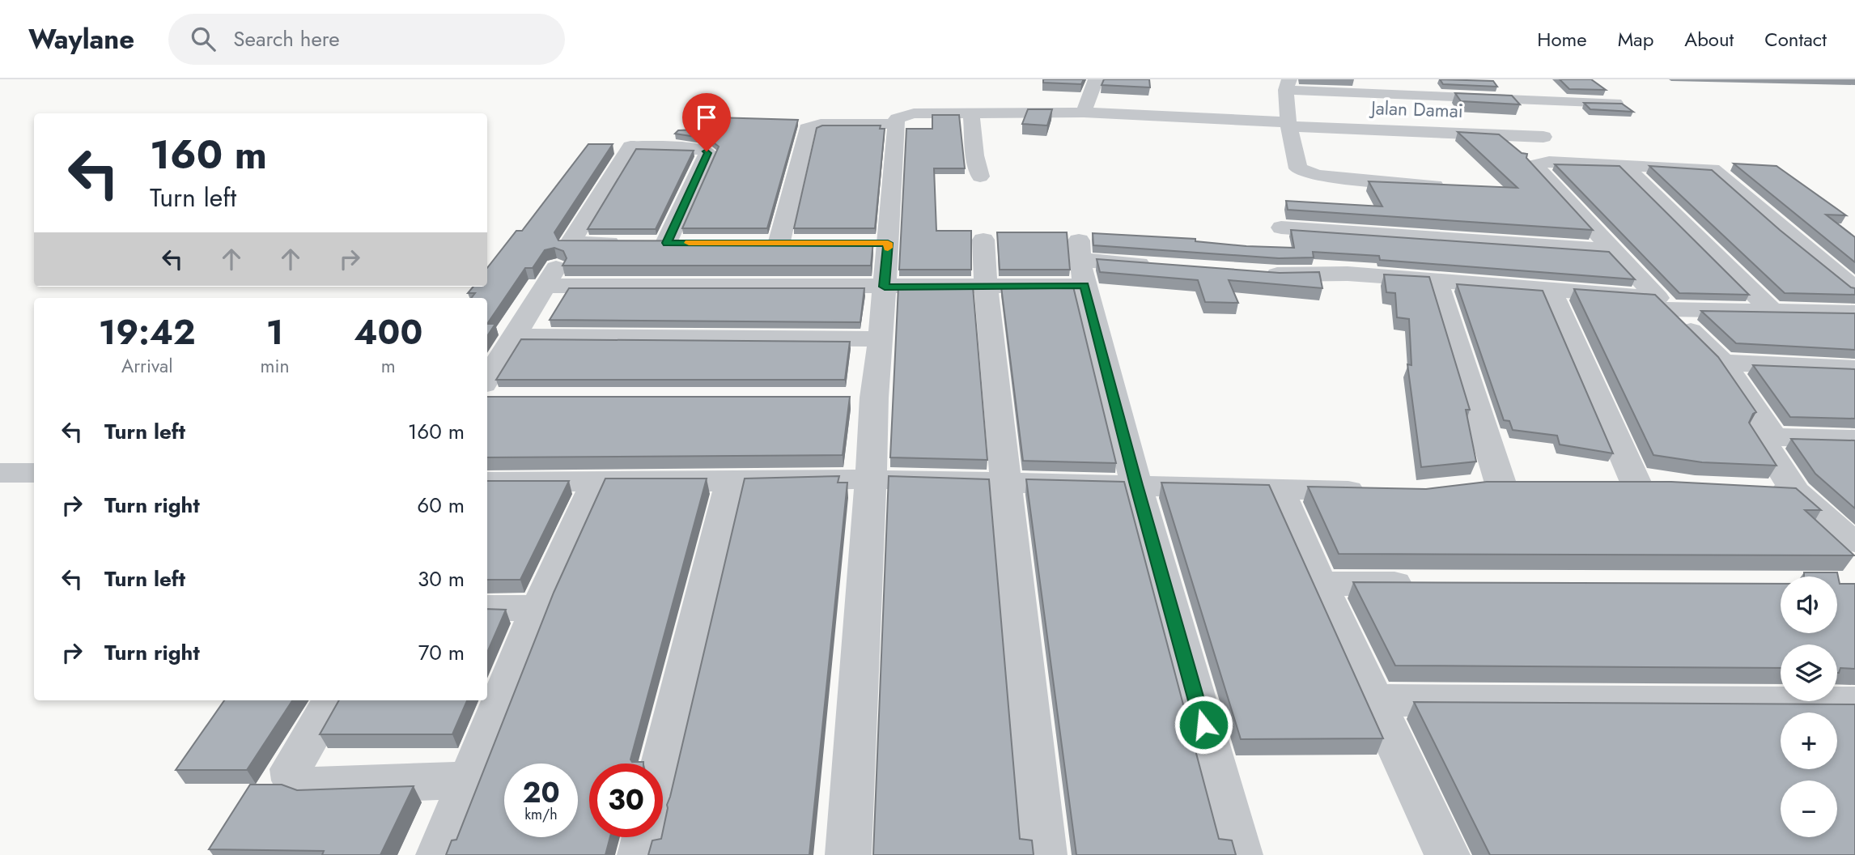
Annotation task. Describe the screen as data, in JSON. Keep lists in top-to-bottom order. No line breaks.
{"streets":{"street":["Jalan Damai"]},"page":{"header":"Waylane","search":"Search here","nav":["Home","Map","About","Contact"],"turn":["160 m","Turn left"],"eta":["19:42","Arrival","1","min","400","m"],"list":[{"name":"Turn left","value":"160 m"},{"name":"Turn right","value":"60 m"},{"name":"Turn left","value":"30 m"},{"name":"Turn right","value":"70 m"}],"map_buttons":["+","−"],"speed":"20 km/h","limit":"30"}}
